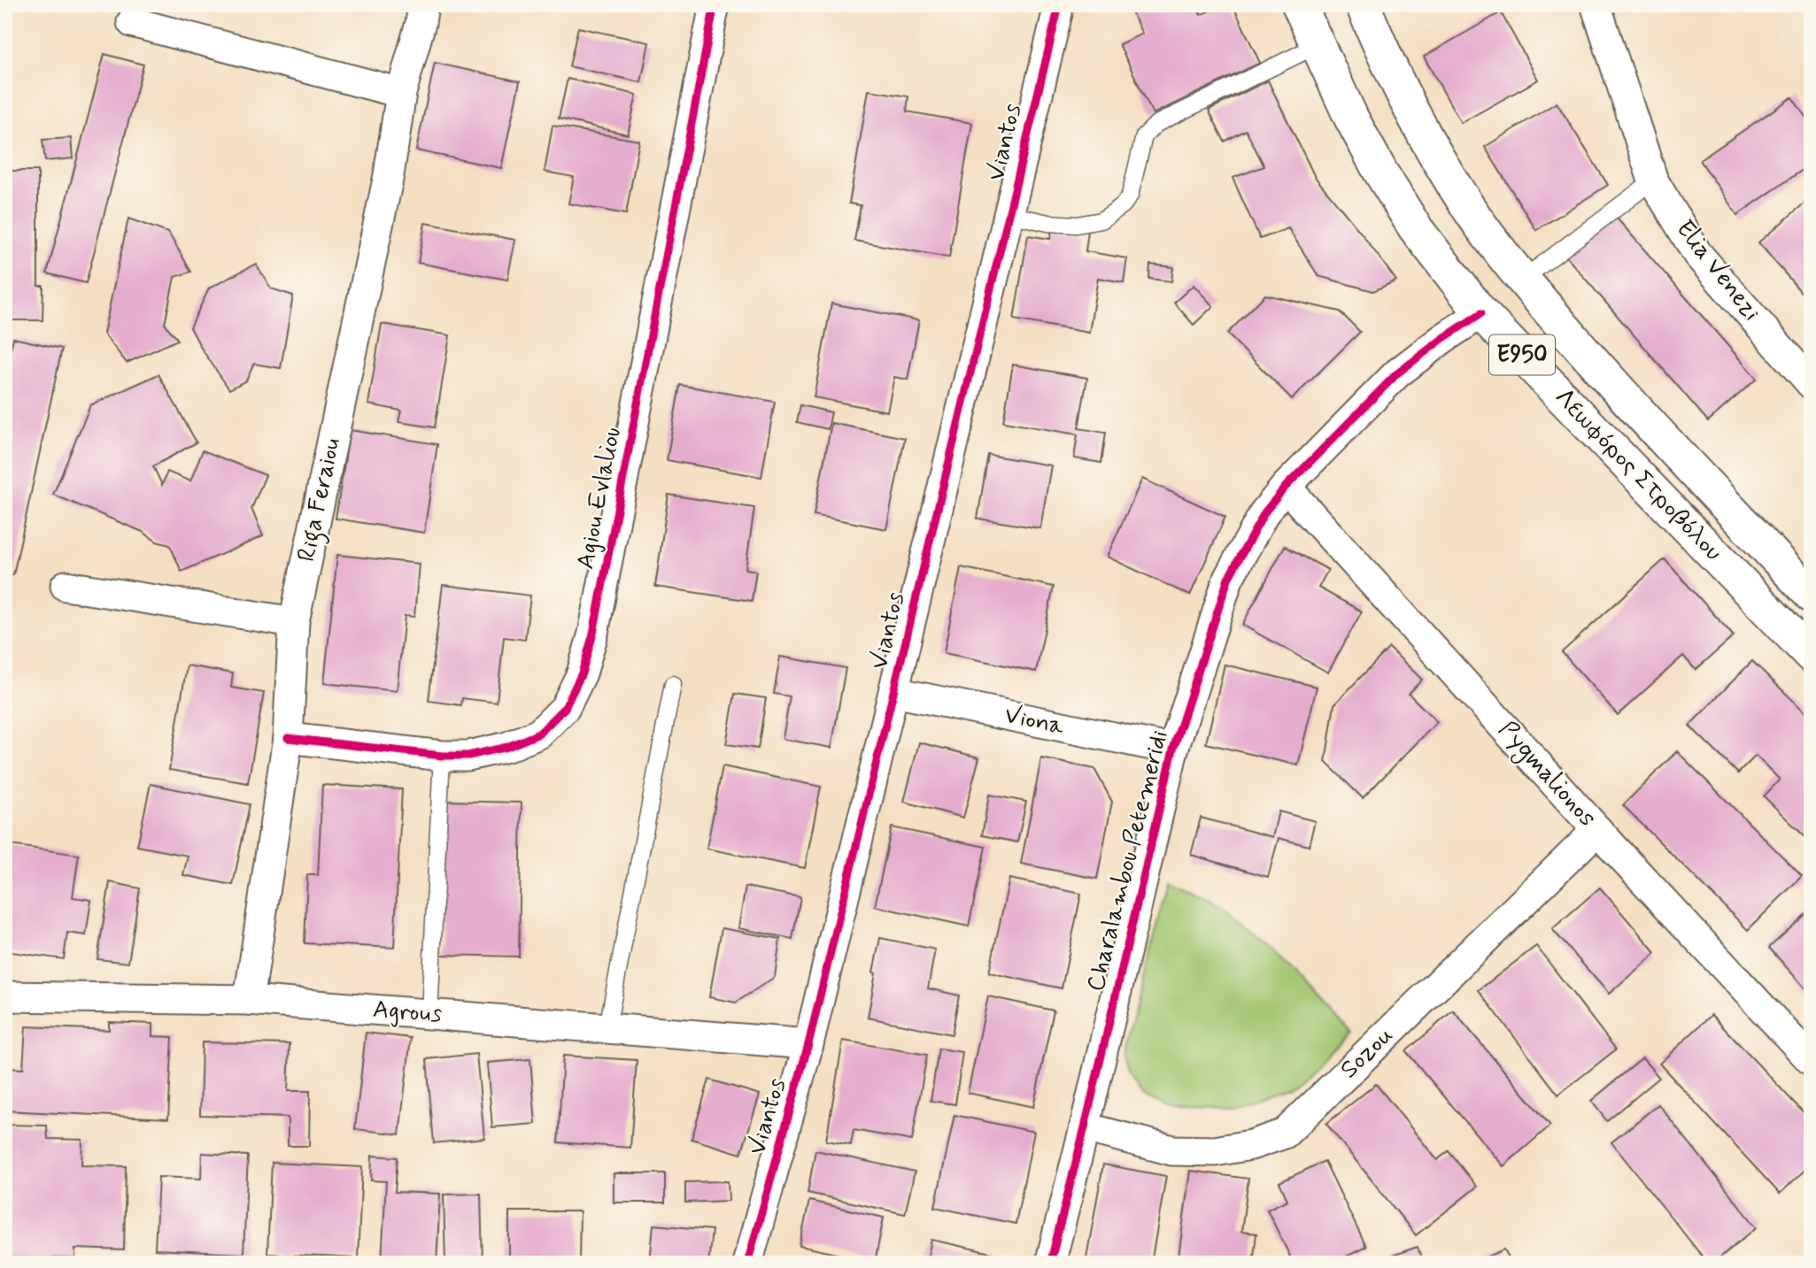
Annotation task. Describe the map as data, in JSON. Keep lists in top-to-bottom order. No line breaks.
{"streets":{"main road":["E950","Λεωφόρος Στροβόλου"],"street":["Viantos","Elia Venezi","Agiou Evlaliou","Riga Feraiou","Viona","Pygmalionos","Charalambou Petemeridi","Agrous","Sozou"]},"crossings":[["Viantos","Viona"],["Viantos","Agrous"],["Λεωφόρος Στροβόλου","Charalambou Petemeridi"],["Agiou Evlaliou","Riga Feraiou"],["Riga Feraiou","Agrous"],["Viona","Charalambou Petemeridi"],["Pygmalionos","Charalambou Petemeridi"],["Pygmalionos","Sozou"],["Charalambou Petemeridi","Sozou"]]}
